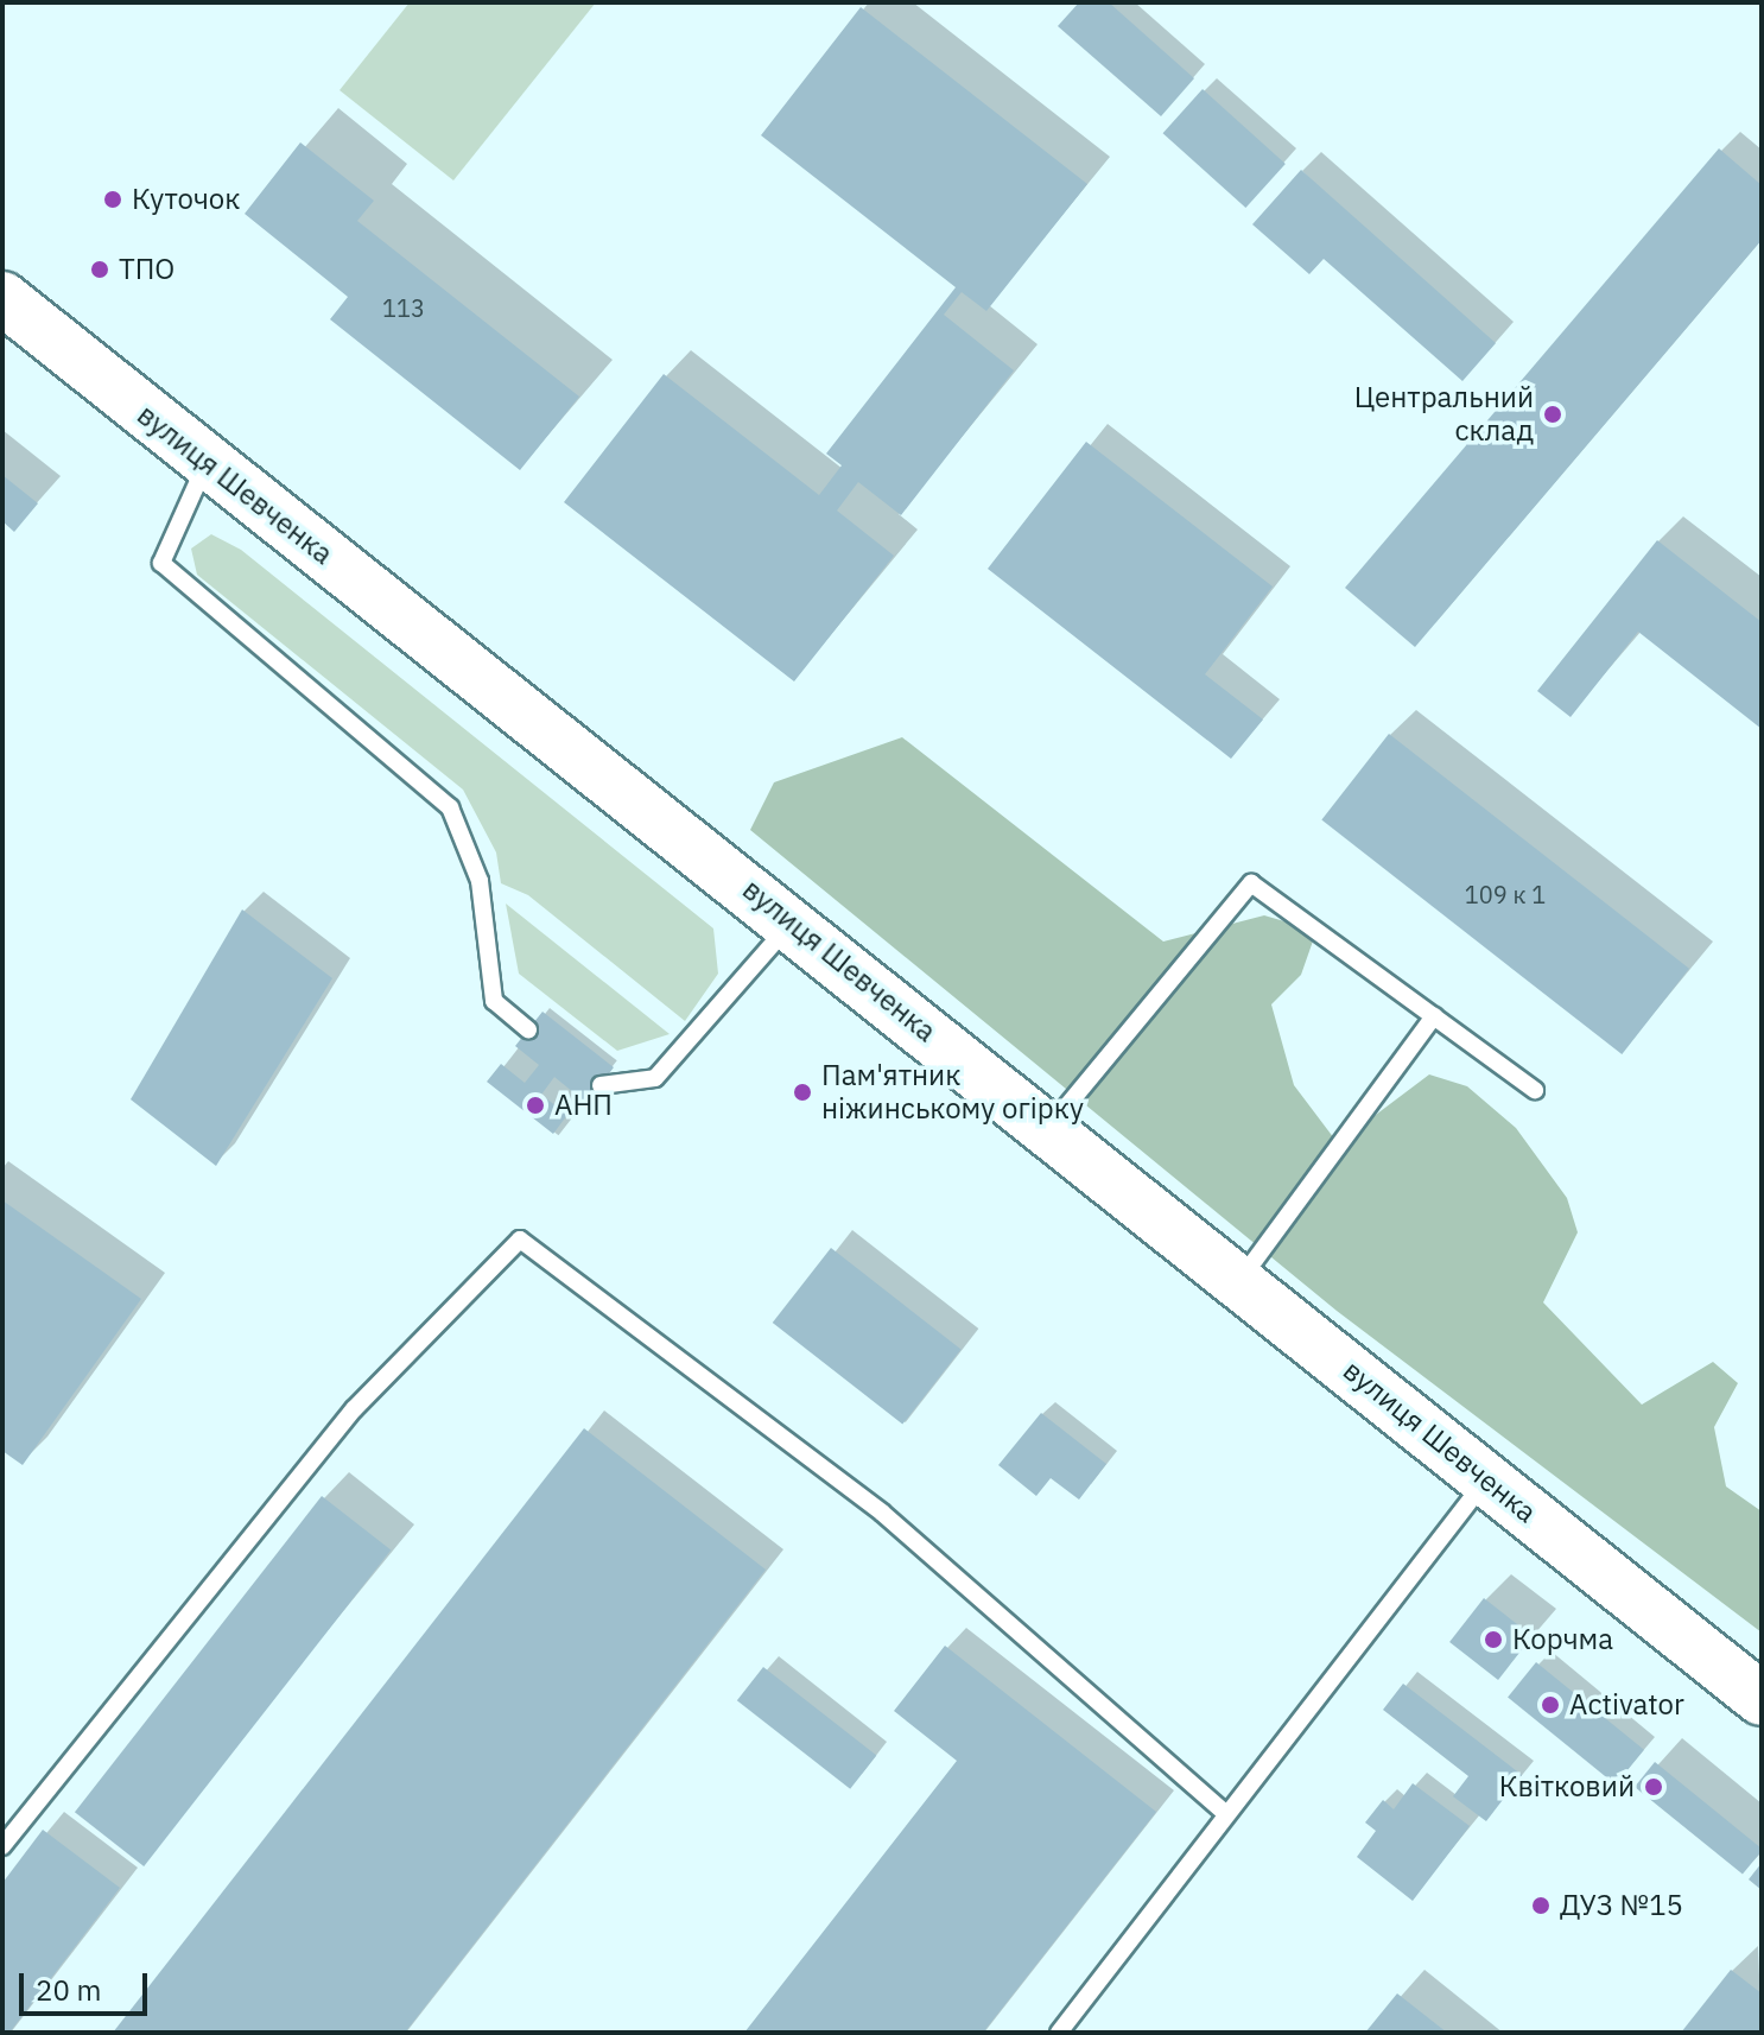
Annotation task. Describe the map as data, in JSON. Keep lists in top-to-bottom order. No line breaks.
{"streets":{"main road":["вулиця Шевченка"]},"places":["Куточок","ТПО","Центральний склад","Пам'ятник ніжинському огірку","АНП","Корчма","Activator","Квітковий","ДУЗ №15"],"house_numbers":["113","109 к 1"],"scale_bar":"20 m"}
